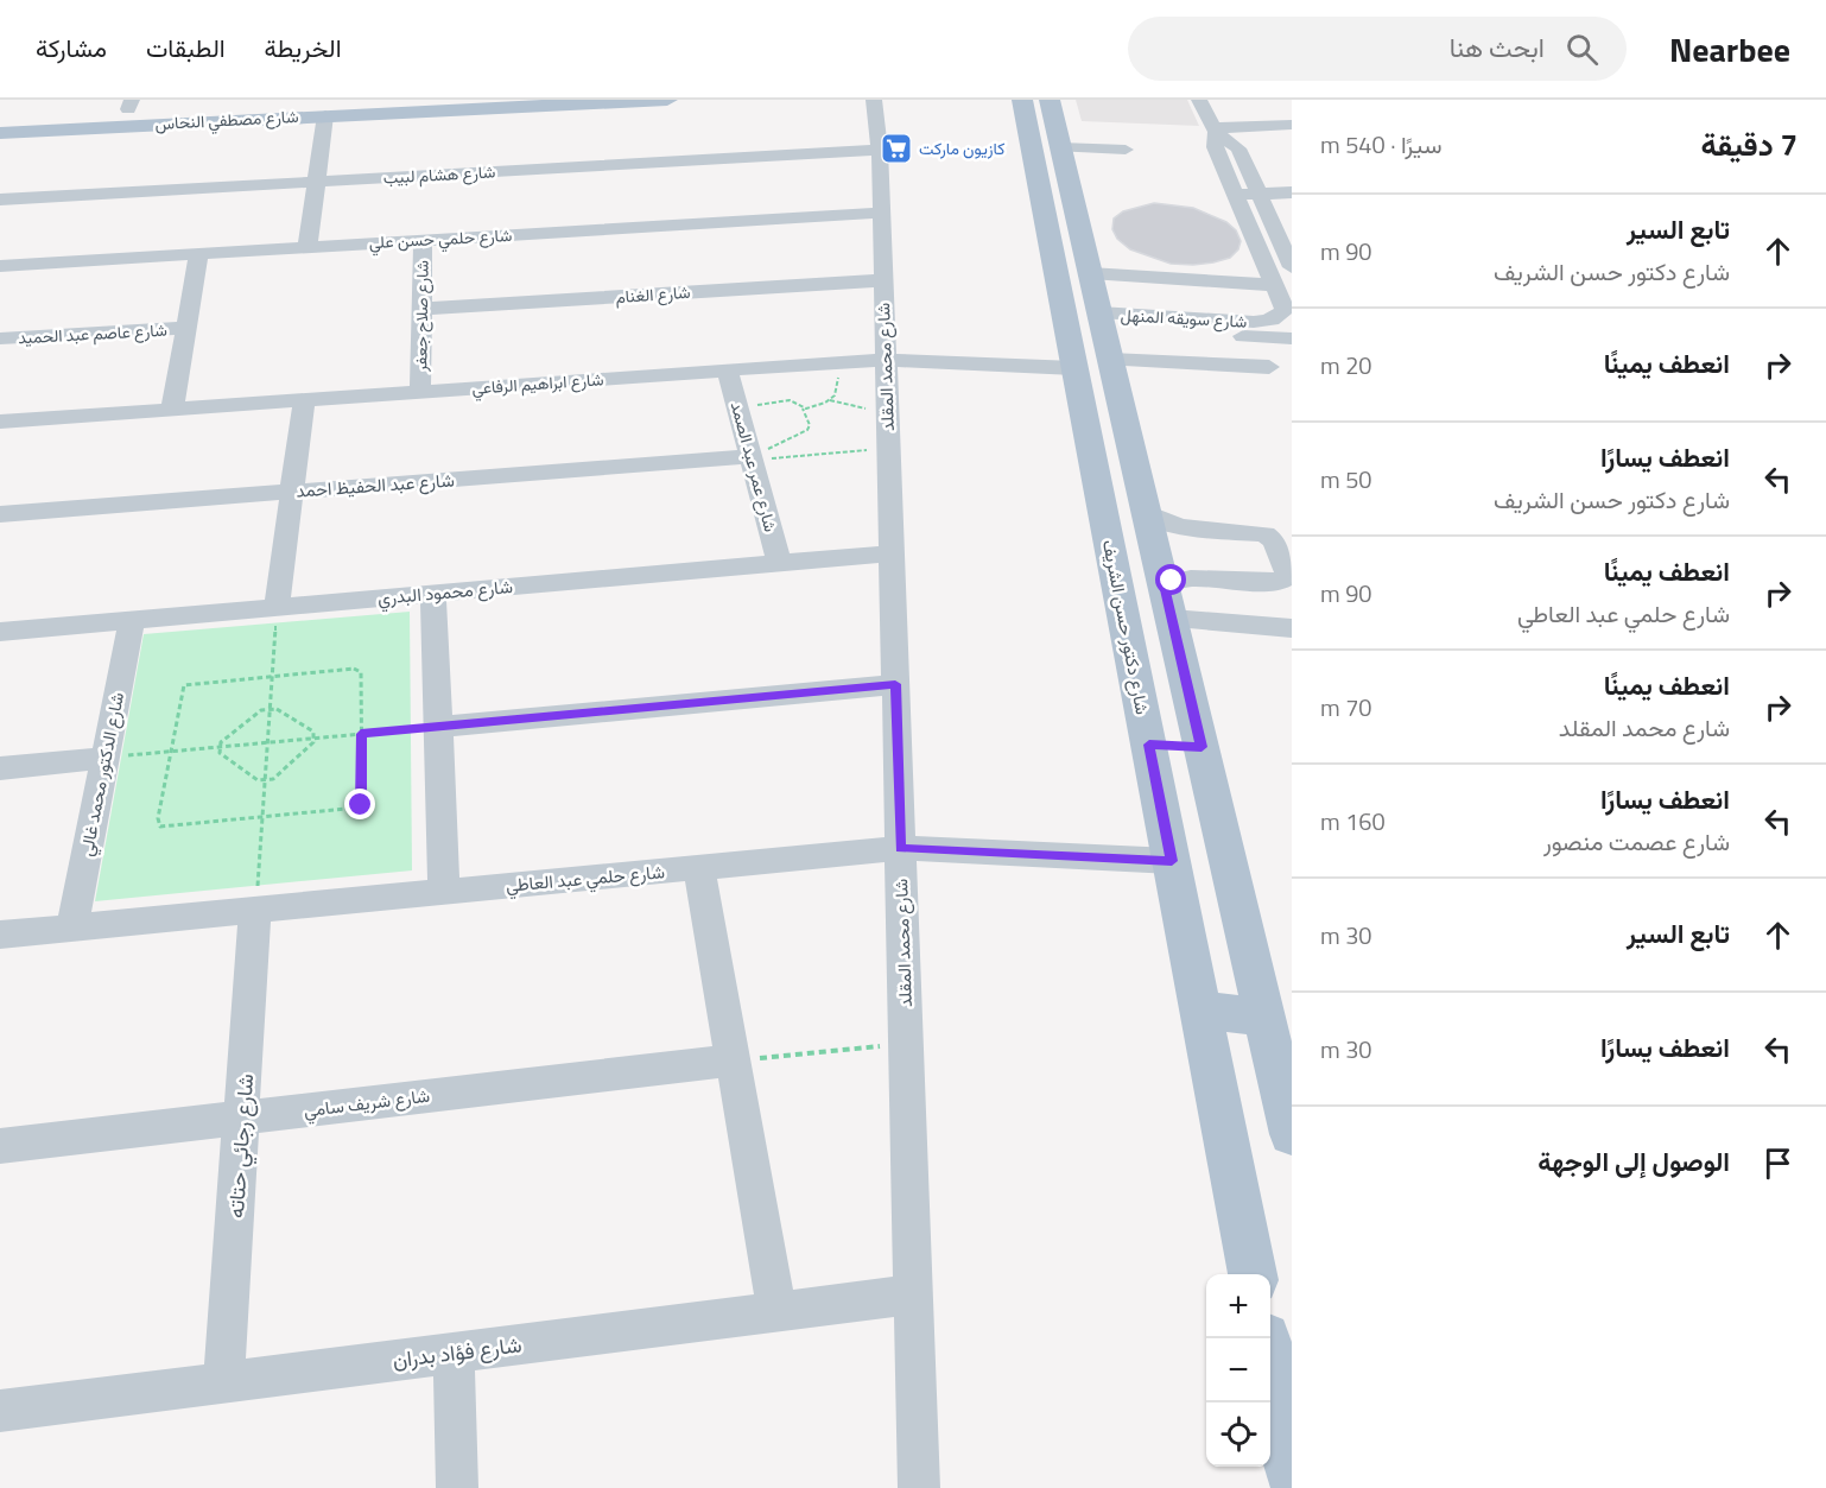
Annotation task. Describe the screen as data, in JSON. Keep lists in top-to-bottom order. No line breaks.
{"streets":{"main road":["شارع مصطفي النحاس","شارع دكتور حسن الشريف"],"street":["شارع هشام لبيب","شارع حلمي حسن علي","شارع الغنام","شارع صلاح جعفر","شارع سويقه المنهل","شارع عاصم عبد الحميد","شارع محمد المقلد","شارع ابراهيم الرفاعي","شارع عمر عبد الصمد","شارع عبد الحفيظ احمد","شارع محمود البدري","شارع الدكتور محمد غالي","شارع حلمي عبد العاطي","شارع شريف سامي","شارع رجائي حتاته","شارع فؤاد بدران"]},"crossings":[["شارع هشام لبيب","شارع محمد المقلد"],["شارع حلمي حسن علي","شارع صلاح جعفر"],["شارع حلمي حسن علي","شارع محمد المقلد"],["شارع الغنام","شارع صلاح جعفر"],["شارع الغنام","شارع محمد المقلد"],["شارع صلاح جعفر","شارع ابراهيم الرفاعي"],["شارع محمد المقلد","شارع ابراهيم الرفاعي"],["شارع محمد المقلد","شارع محمود البدري"],["شارع محمد المقلد","شارع حلمي عبد العاطي"],["شارع محمد المقلد","شارع فؤاد بدران"],["شارع ابراهيم الرفاعي","شارع عمر عبد الصمد"],["شارع ابراهيم الرفاعي","شارع دكتور حسن الشريف"],["شارع عمر عبد الصمد","شارع عبد الحفيظ احمد"],["شارع عمر عبد الصمد","شارع محمود البدري"],["شارع محمود البدري","شارع الدكتور محمد غالي"],["شارع دكتور حسن الشريف","شارع حلمي عبد العاطي"],["شارع الدكتور محمد غالي","شارع حلمي عبد العاطي"],["شارع حلمي عبد العاطي","شارع رجائي حتاته"],["شارع شريف سامي","شارع رجائي حتاته"],["شارع رجائي حتاته","شارع فؤاد بدران"]],"places":{"supermarket":["كازيون ماركت"]},"page":{"header":"Nearbee","search":"ابحث هنا","nav":["الخريطة","الطبقات","مشاركة"],"heading":["7 دقيقة","سيرًا · 540 m"],"list":[["تابع السير","شارع دكتور حسن الشريف","90 m"],["انعطف يمينًا","20 m"],["انعطف يسارًا","شارع دكتور حسن الشريف","50 m"],["انعطف يمينًا","شارع حلمي عبد العاطي","90 m"],["انعطف يمينًا","شارع محمد المقلد","70 m"],["انعطف يسارًا","شارع عصمت منصور","160 m"],["تابع السير","30 m"],["انعطف يسارًا","30 m"],"الوصول إلى الوجهة"],"map_buttons":["+","−"]}}
